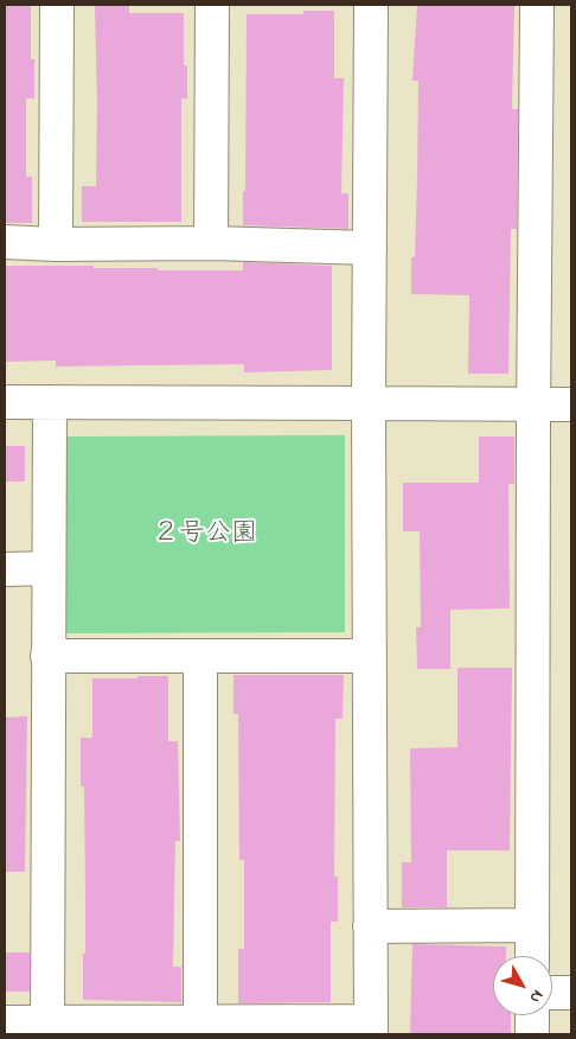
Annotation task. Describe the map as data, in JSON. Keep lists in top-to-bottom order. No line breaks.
{"parks":["２号公園"],"north":"bottom right"}
